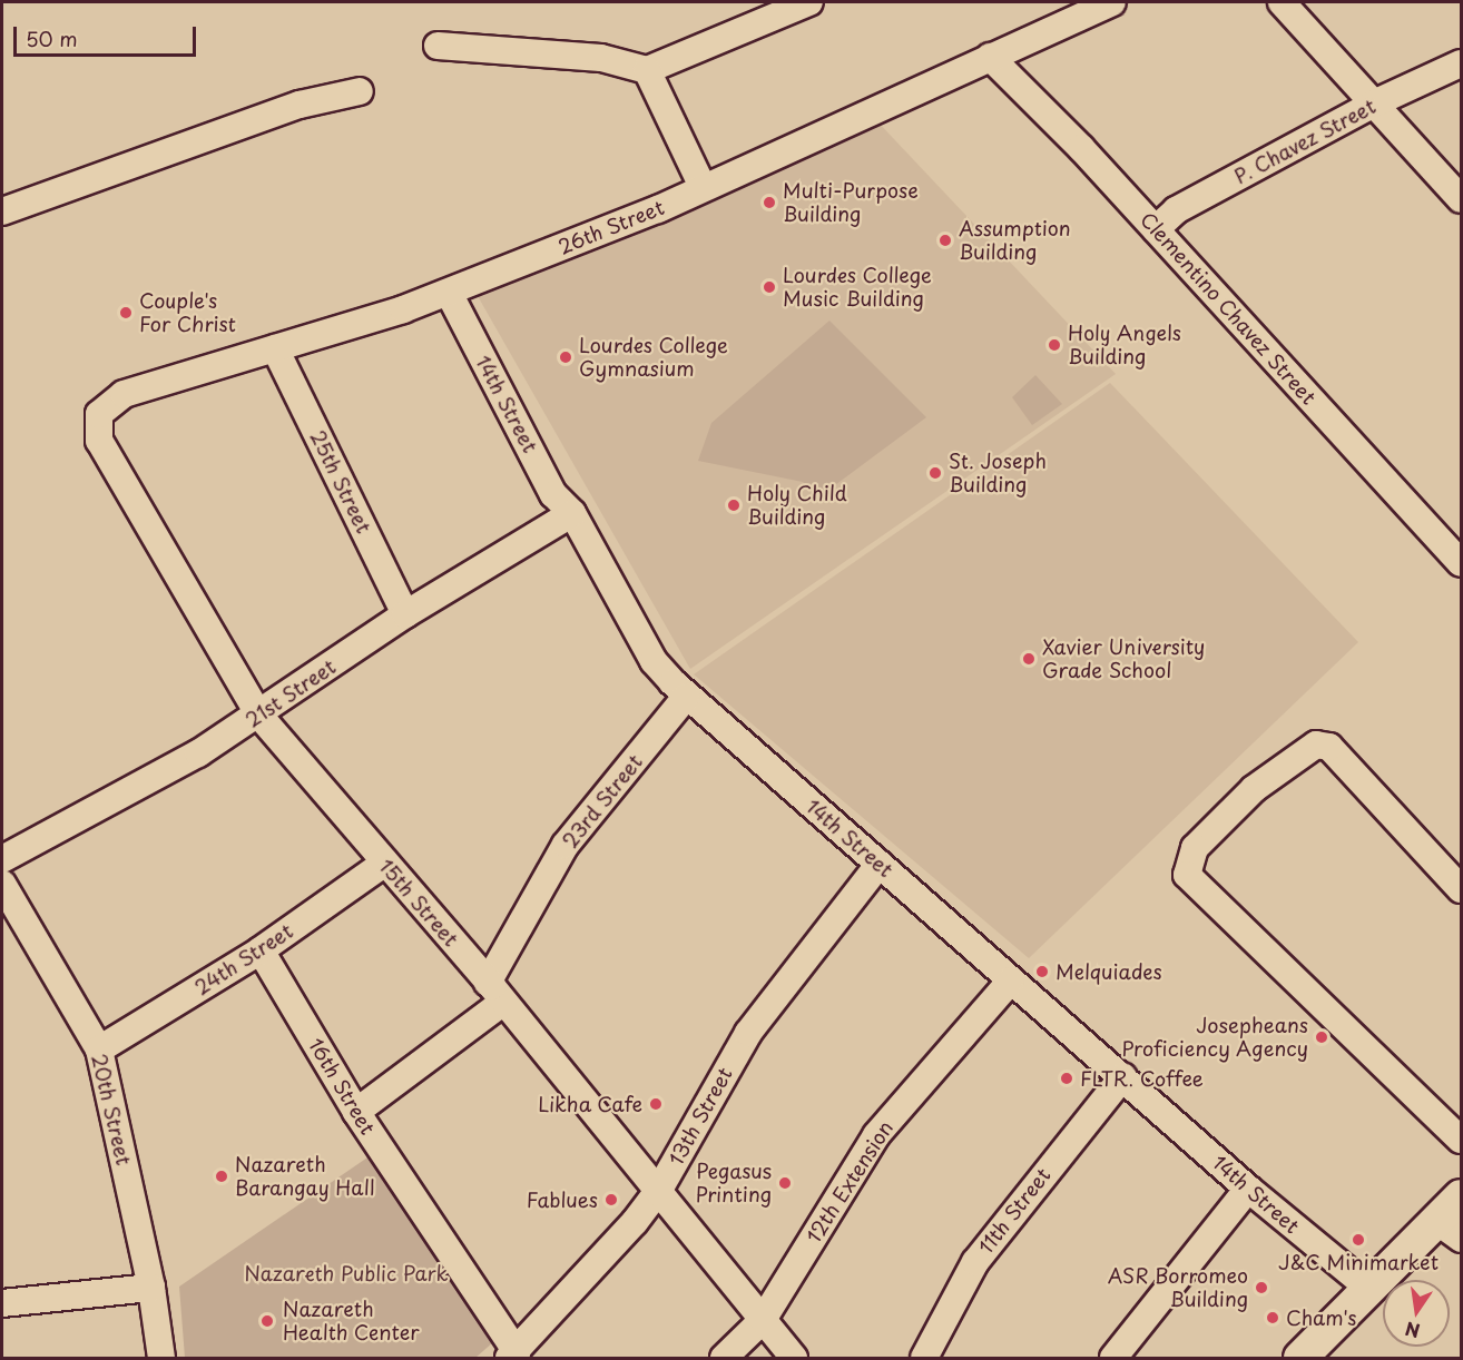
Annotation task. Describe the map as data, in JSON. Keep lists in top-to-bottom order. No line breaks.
{"streets":{"street":["P. Chavez Street","26th Street","Clementino Chavez Street","14th Street","25th Street","21st Street","23rd Street","15th Street","24th Street","16th Street","20th Street","13th Street","12th Extension","11th Street"]},"crossings":[["P. Chavez Street","Clementino Chavez Street"],["26th Street","Clementino Chavez Street"],["26th Street","14th Street"],["26th Street","25th Street"],["26th Street","15th Street"],["14th Street","21st Street"],["14th Street","23rd Street"],["14th Street","13th Street"],["14th Street","12th Extension"],["14th Street","11th Street"],["25th Street","21st Street"],["21st Street","15th Street"],["23rd Street","15th Street"],["15th Street","24th Street"],["15th Street","13th Street"],["15th Street","12th Extension"],["24th Street","16th Street"],["24th Street","20th Street"],["16th Street","13th Street"]],"parks":["Nazareth Public Park"],"places":["Multi-Purpose Building","Assumption Building","Lourdes College Music Building","Couple's For Christ","Holy Angels Building","Lourdes College Gymnasium","St. Joseph Building","Holy Child Building","Xavier University Grade School","Melquiades","Josepheans Proficiency Agency","FLTR. Coffee","Likha Cafe","Nazareth Barangay Hall","Pegasus Printing","Fablues","J&C Minimarket","ASR Borromeo Building","Cham's","Nazareth Health Center"],"scale_bar":"50 m","north":"bottom"}
